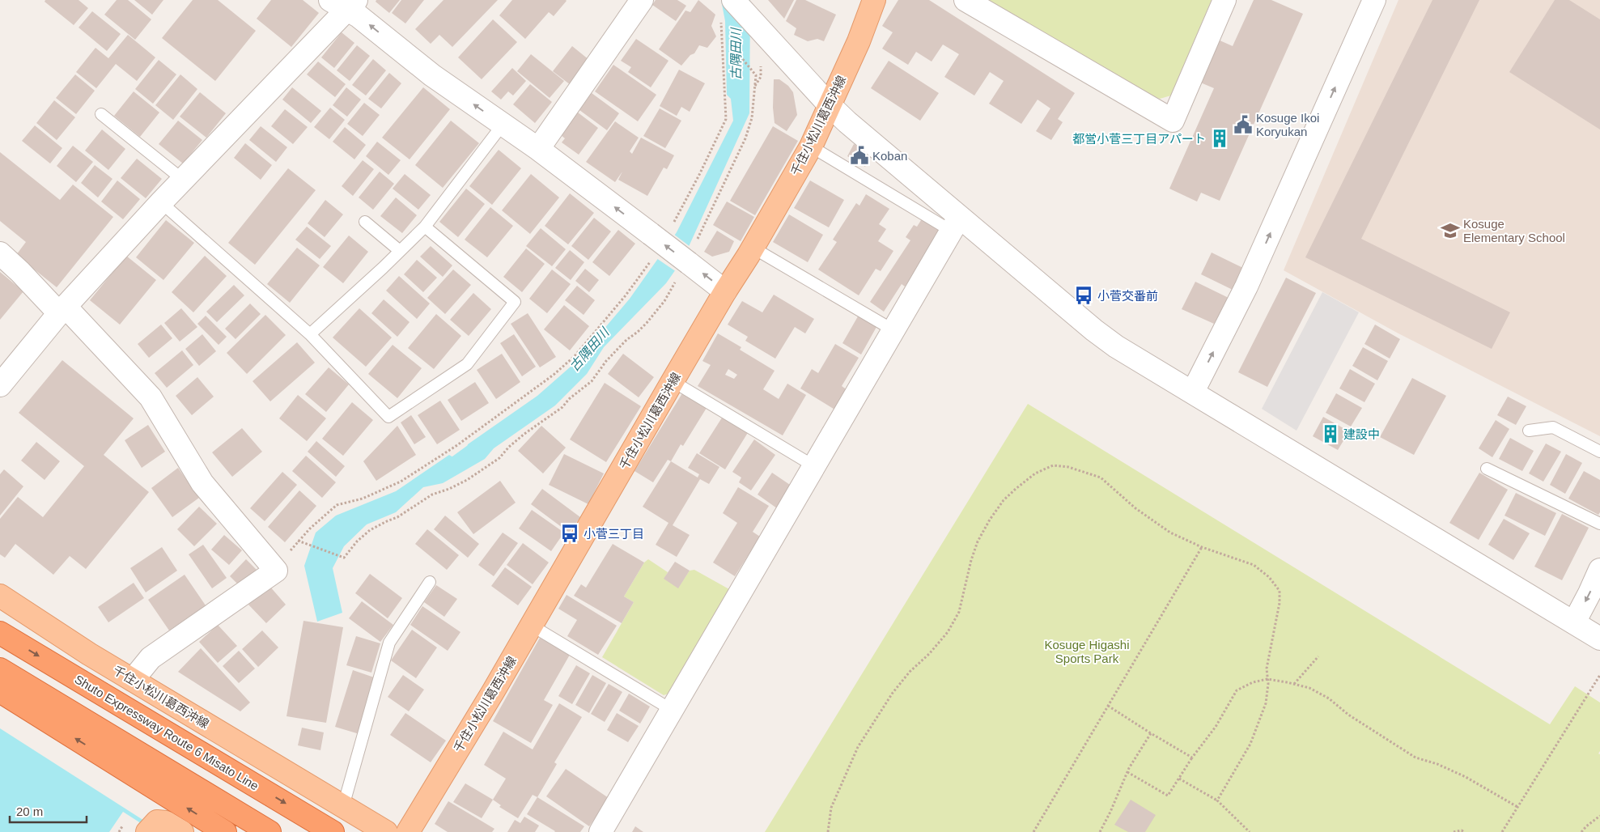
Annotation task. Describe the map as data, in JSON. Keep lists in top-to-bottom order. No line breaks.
{"streets":{"highway":["Shuto Expressway Route 6 Misato Line"],"main road":["千住小松川葛西沖線"]},"water":["古隅田川"],"parks":["Kosuge Higashi Sports Park"],"places":{"public building":["Kosuge Ikoi Koryukan","Koban"],"building":["都営小菅三丁目アパート","建設中"],"school or university":["Kosuge Elementary School"],"bus stop":["小菅交番前","小菅三丁目"]},"scale_bar":"20 m"}
